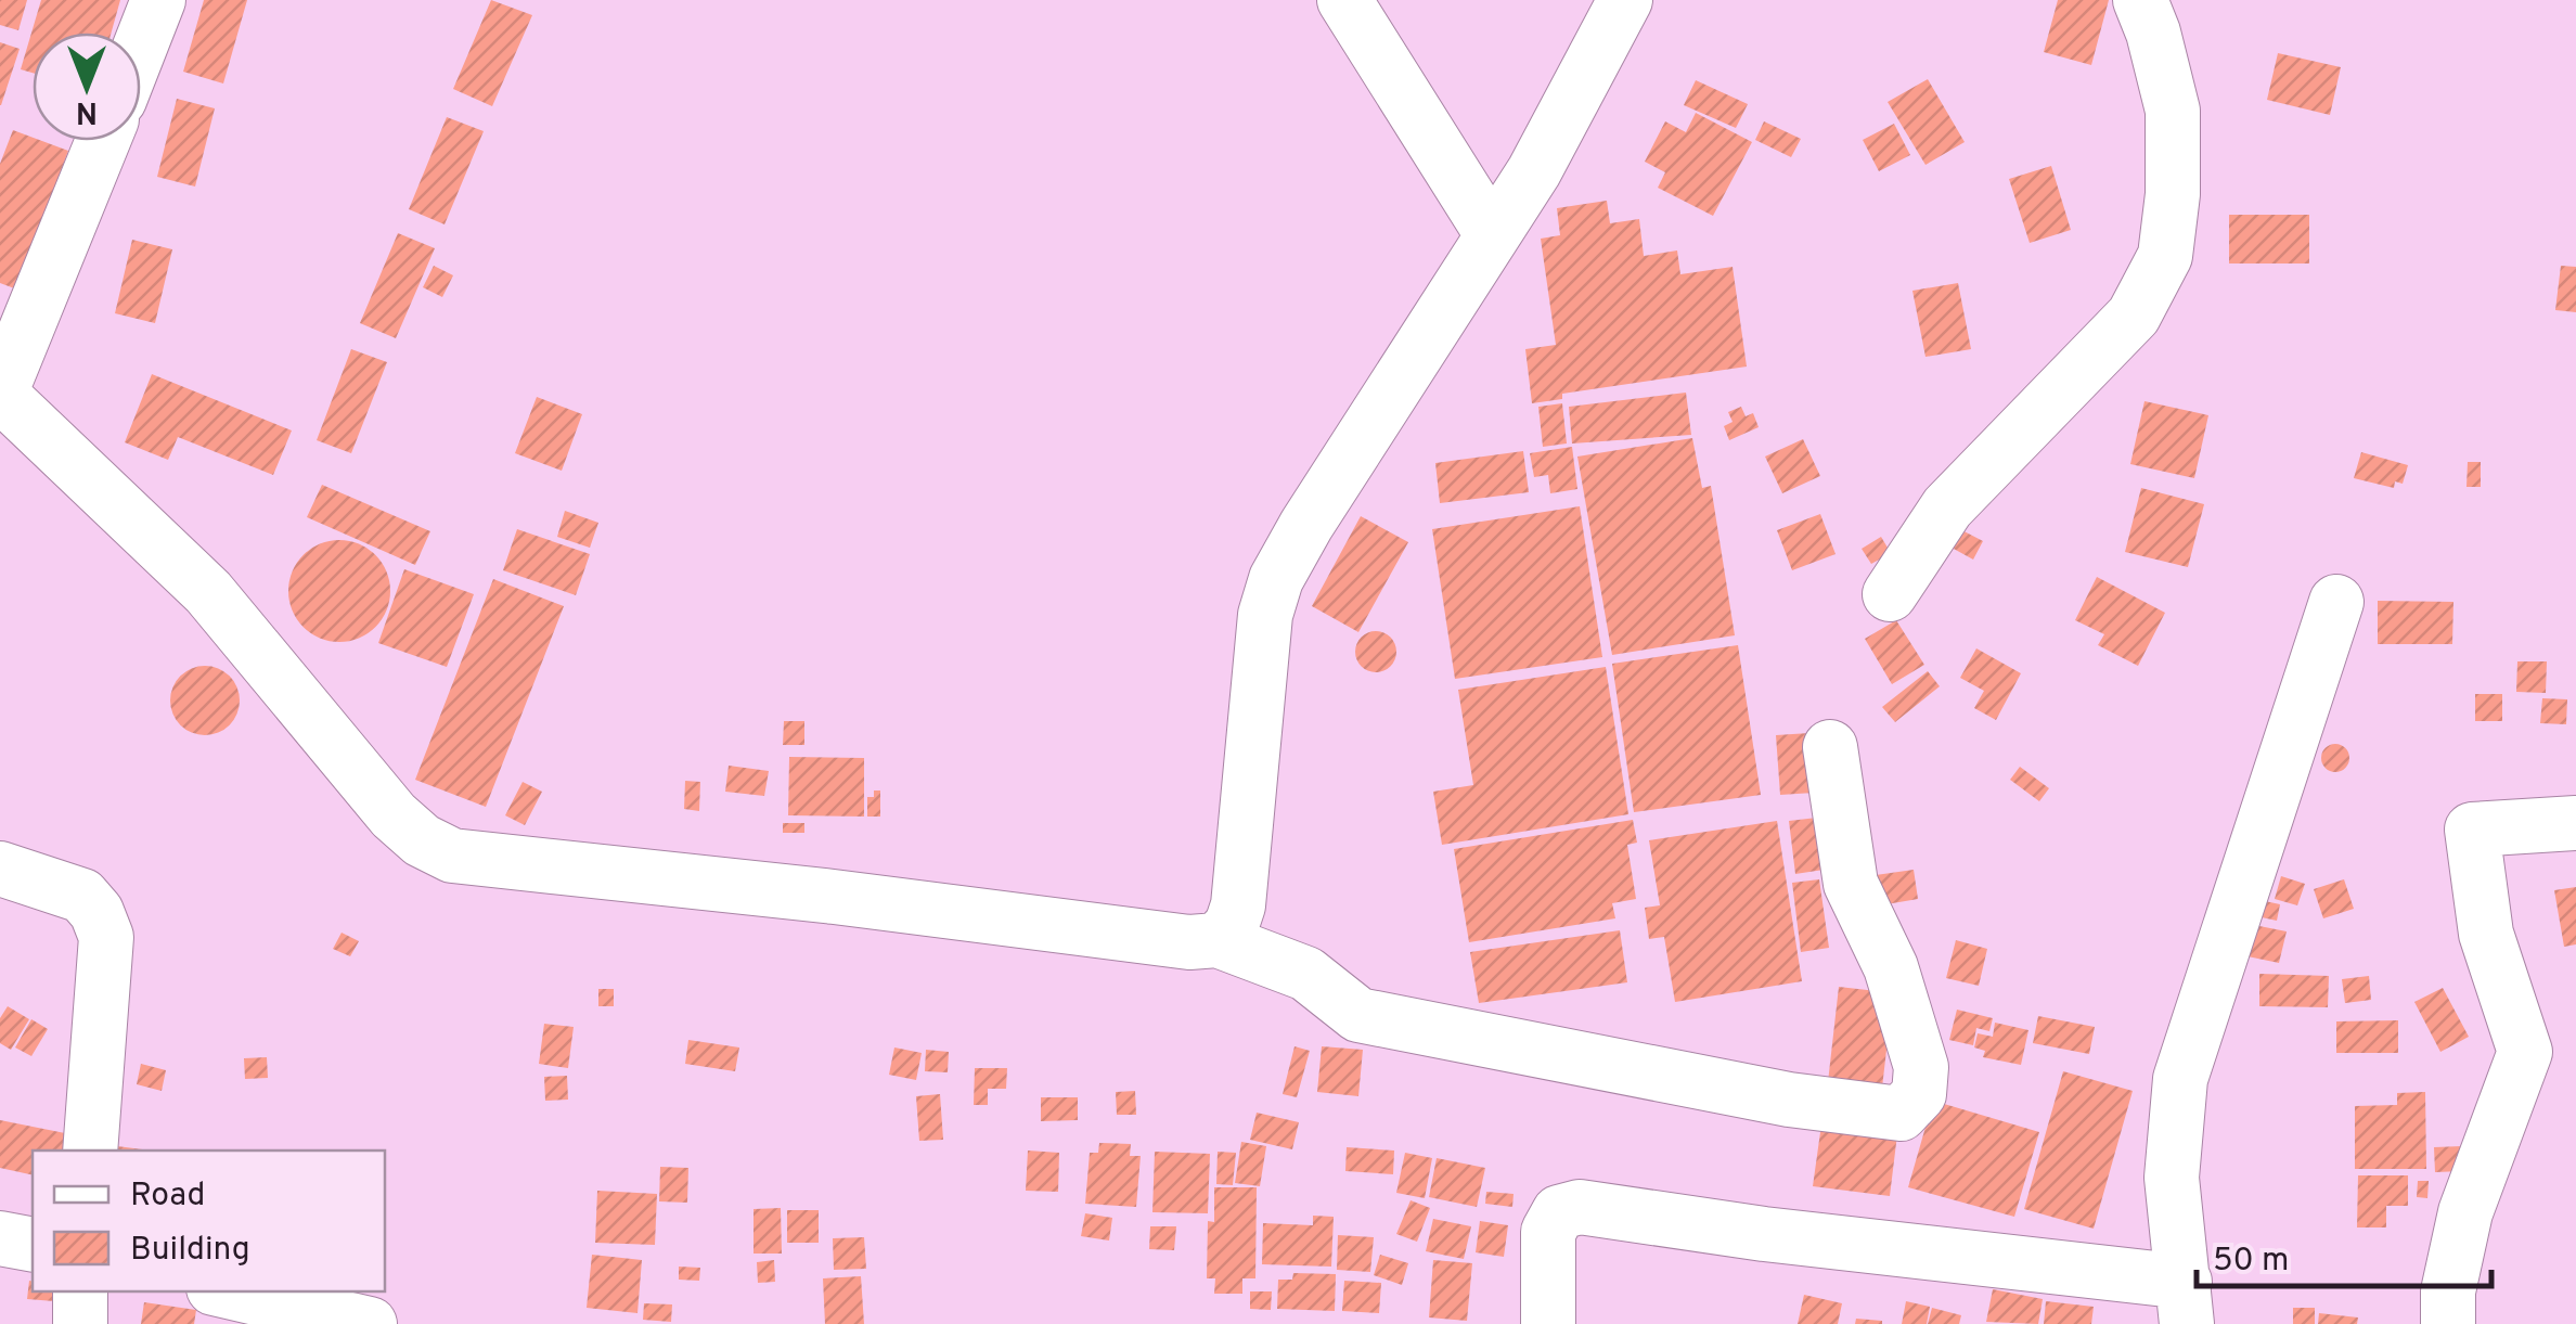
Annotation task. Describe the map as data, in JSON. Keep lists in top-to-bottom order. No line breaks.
{"legend":["Road","Building"],"scale_bar":"50 m","north":"bottom"}
